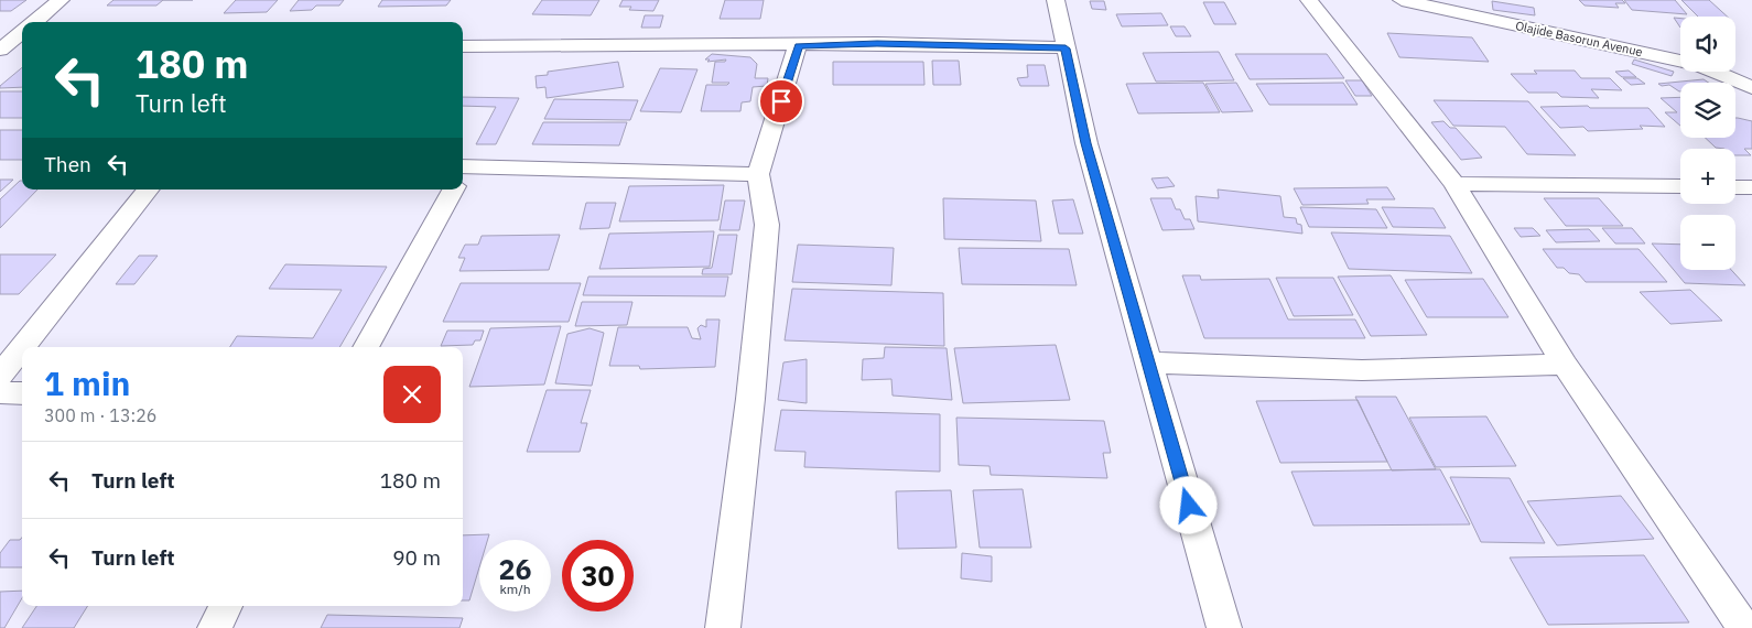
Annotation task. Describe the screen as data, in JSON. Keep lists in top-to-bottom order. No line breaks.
{"streets":{"street":["Olajide Basorun Avenue"]},"page":{"map_buttons":["+","−"],"turn":["180 m","Turn left"],"then":"Then","heading":["1 min","300 m · 13:26"],"list":[{"name":"Turn left","value":"180 m"},{"name":"Turn left","value":"90 m"}],"speed":"26 km/h","limit":"30"}}
